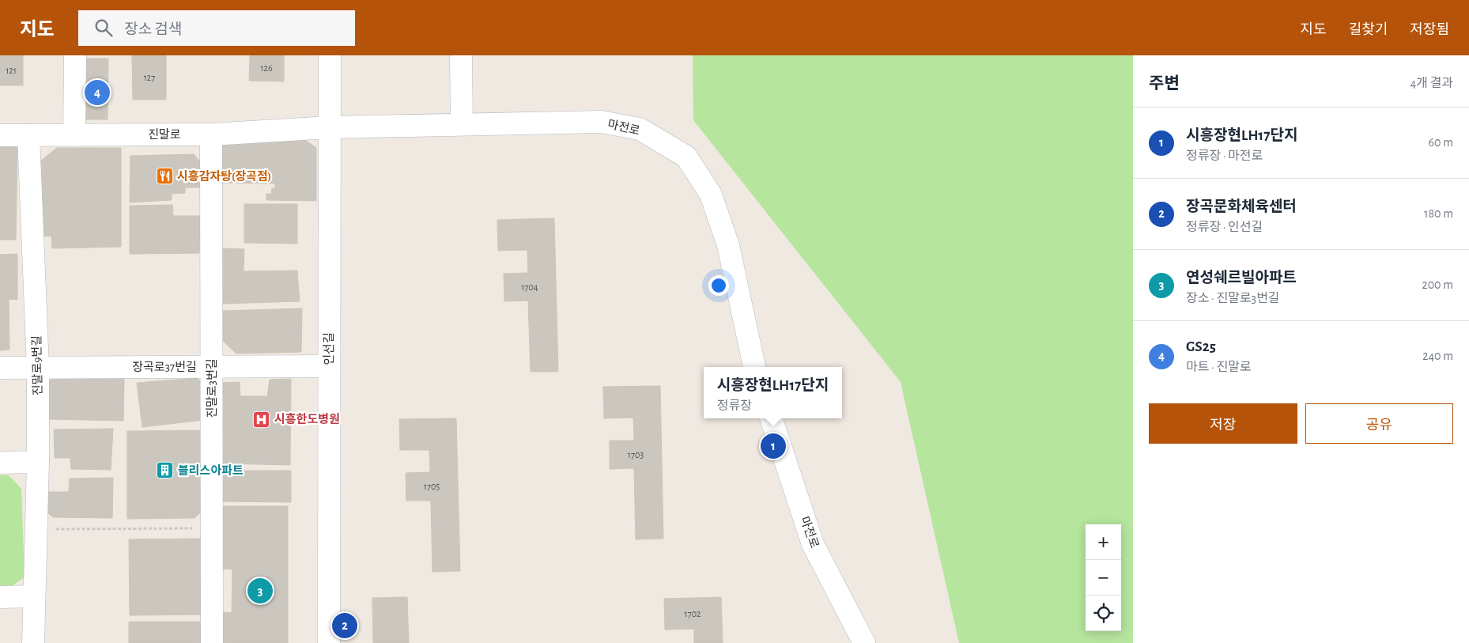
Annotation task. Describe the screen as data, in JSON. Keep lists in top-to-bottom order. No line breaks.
{"streets":{"street":["마전로","진말로","인선길","진말로9번길","장곡로37번길","진말로3번길"]},"crossings":[["마전로","진말로"],["마전로","인선길"],["진말로","인선길"],["진말로","진말로9번길"],["진말로","진말로3번길"],["인선길","장곡로37번길"],["진말로9번길","장곡로37번길"],["장곡로37번길","진말로3번길"]],"places":{"restaurant":["시흥감자탕(장곡점)"],"hospital":["시흥한도병원"],"building":["블리스아파트"]},"house_numbers":["126","121","127","1704","1703","1705","1702"],"page":{"header":"지도","search":"장소 검색","nav":["지도","길찾기","저장됨"],"heading":["주변","4개 결과"],"pins":["4","1","3","2"],"list":[{"mark":"1","name":"시흥장현LH17단지","note":"정류장 · 마전로","value":"60 m"},{"mark":"2","name":"장곡문화체육센터","note":"정류장 · 인선길","value":"180 m"},{"mark":"3","name":"연성쉐르빌아파트","note":"장소 · 진말로3번길","value":"200 m"},{"mark":"4","name":"GS25","note":"마트 · 진말로","value":"240 m"}],"popup":["시흥장현LH17단지","정류장"],"buttons":["저장","공유"],"map_buttons":["+","−"]}}
